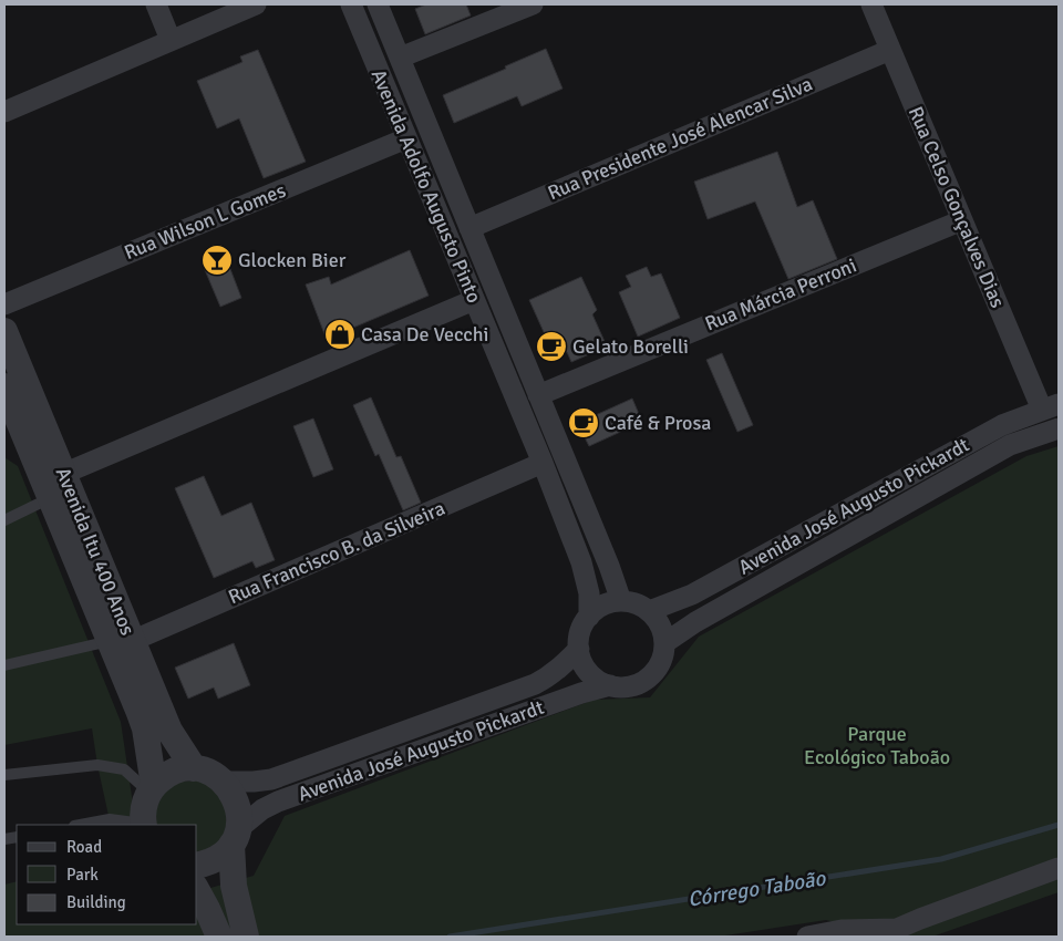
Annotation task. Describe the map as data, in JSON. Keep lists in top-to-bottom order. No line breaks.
{"streets":{"street":["Rua Presidente José Alencar Silva","Avenida Adolfo Augusto Pinto","Rua Celso Gonçalves Dias","Rua Wilson L Gomes","Rua Márcia Perroni","Avenida José Augusto Pickardt","Avenida Itu 400 Anos","Rua Francisco B. da Silveira"]},"crossings":[["Rua Presidente José Alencar Silva","Avenida Adolfo Augusto Pinto"],["Rua Presidente José Alencar Silva","Rua Celso Gonçalves Dias"],["Avenida Adolfo Augusto Pinto","Rua Wilson L Gomes"],["Avenida Adolfo Augusto Pinto","Rua Márcia Perroni"],["Avenida Adolfo Augusto Pinto","Avenida José Augusto Pickardt"],["Avenida Adolfo Augusto Pinto","Rua Francisco B. da Silveira"],["Rua Celso Gonçalves Dias","Rua Márcia Perroni"],["Rua Celso Gonçalves Dias","Avenida José Augusto Pickardt"],["Avenida Itu 400 Anos","Rua Francisco B. da Silveira"]],"water":["Córrego Taboão"],"parks":["Parque Ecológico Taboão"],"places":{"bar":["Glocken Bier"],"shop":["Casa De Vecchi"],"cafe":["Gelato Borelli","Café & Prosa"]},"legend":["Road","Park","Building"]}
